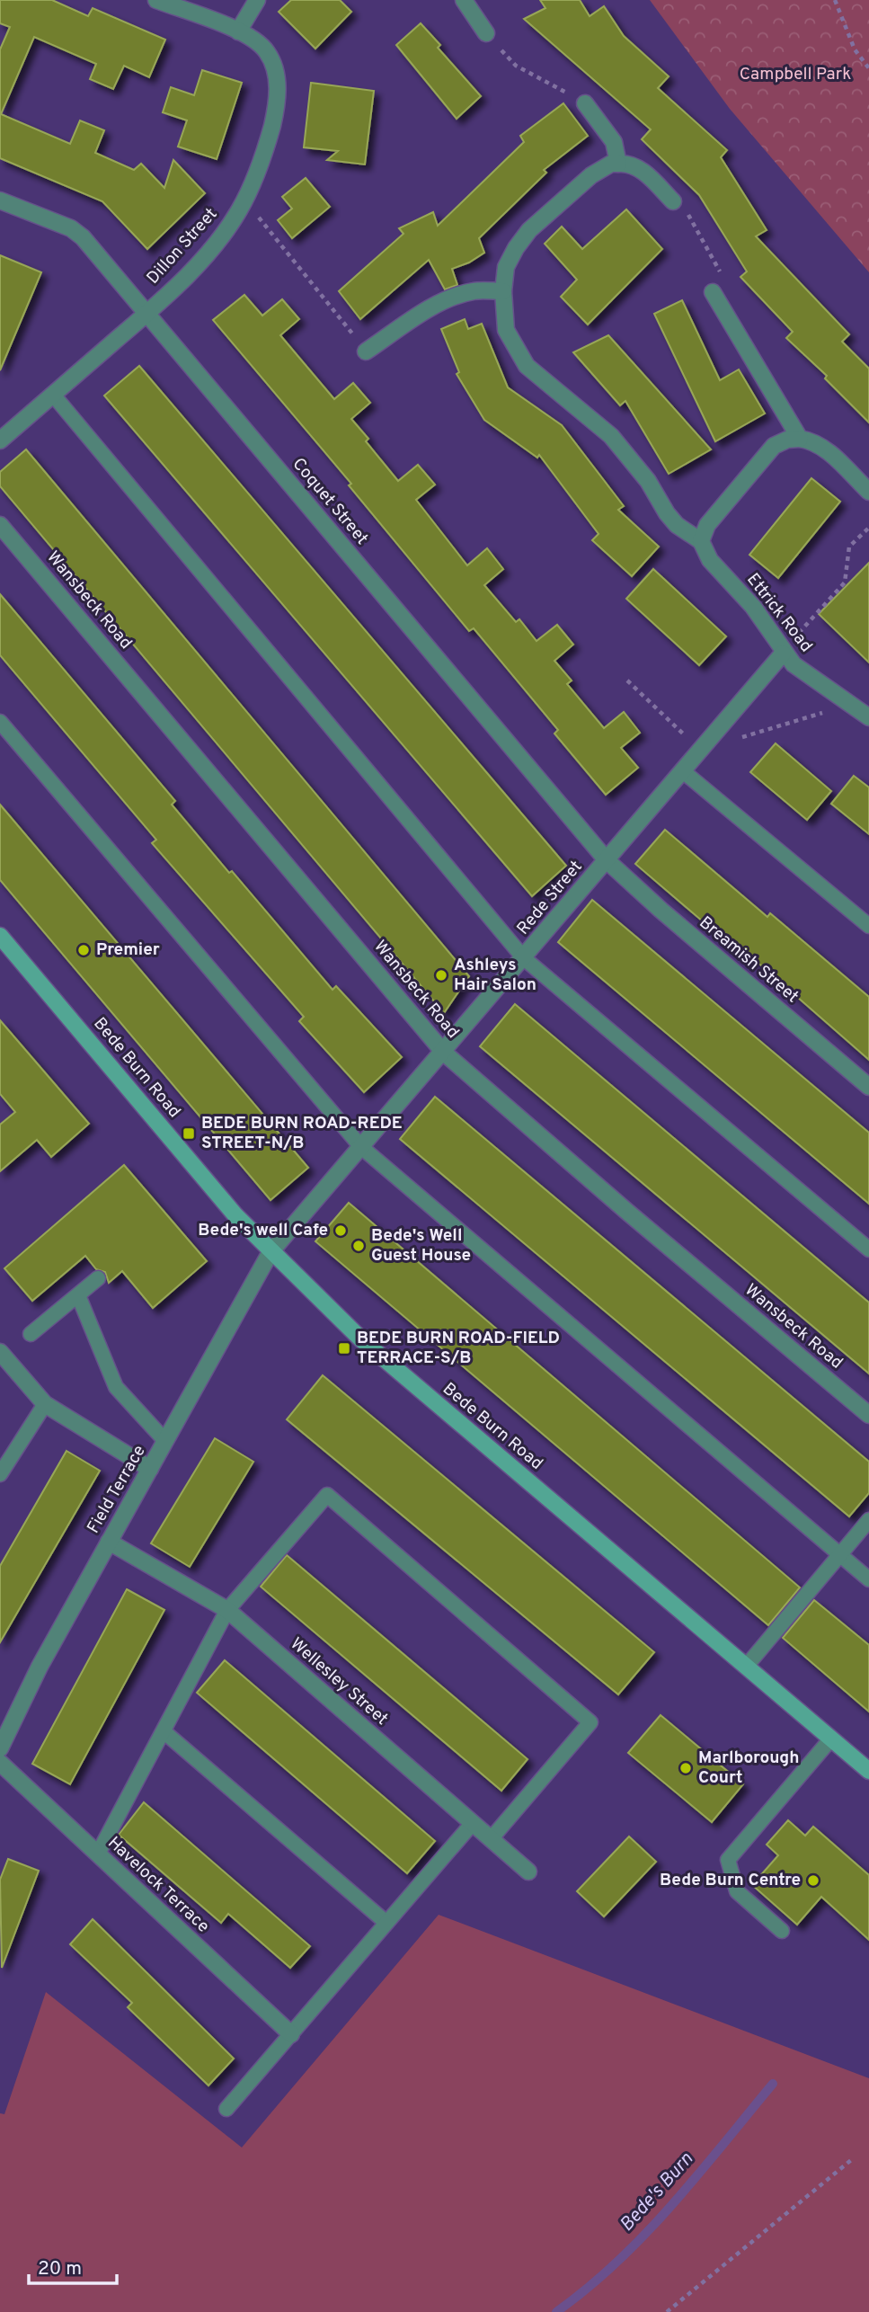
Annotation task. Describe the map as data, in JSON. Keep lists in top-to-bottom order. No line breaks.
{"streets":{"main road":["Bede Burn Road"],"street":["Dillon Street","Coquet Street","Wansbeck Road","Ettrick Road","Rede Street","Breamish Street","Field Terrace","Wellesley Street","Havelock Terrace"]},"crossings":[["Dillon Street","Coquet Street"],["Coquet Street","Rede Street"],["Coquet Street","Breamish Street"],["Wansbeck Road","Rede Street"],["Ettrick Road","Rede Street"],["Rede Street","Breamish Street"],["Rede Street","Bede Burn Road"],["Rede Street","Field Terrace"],["Bede Burn Road","Field Terrace"],["Field Terrace","Wellesley Street"]],"water":["Bede's Burn"],"parks":["Campbell Park"],"places":{"other":["Premier","Ashleys Hair Salon","Bede's well Cafe","Bede's Well Guest House","Marlborough Court","Bede Burn Centre"],"transit":["BEDE BURN ROAD-REDE STREET-N/B","BEDE BURN ROAD-FIELD TERRACE-S/B"]},"scale_bar":"20 m"}
